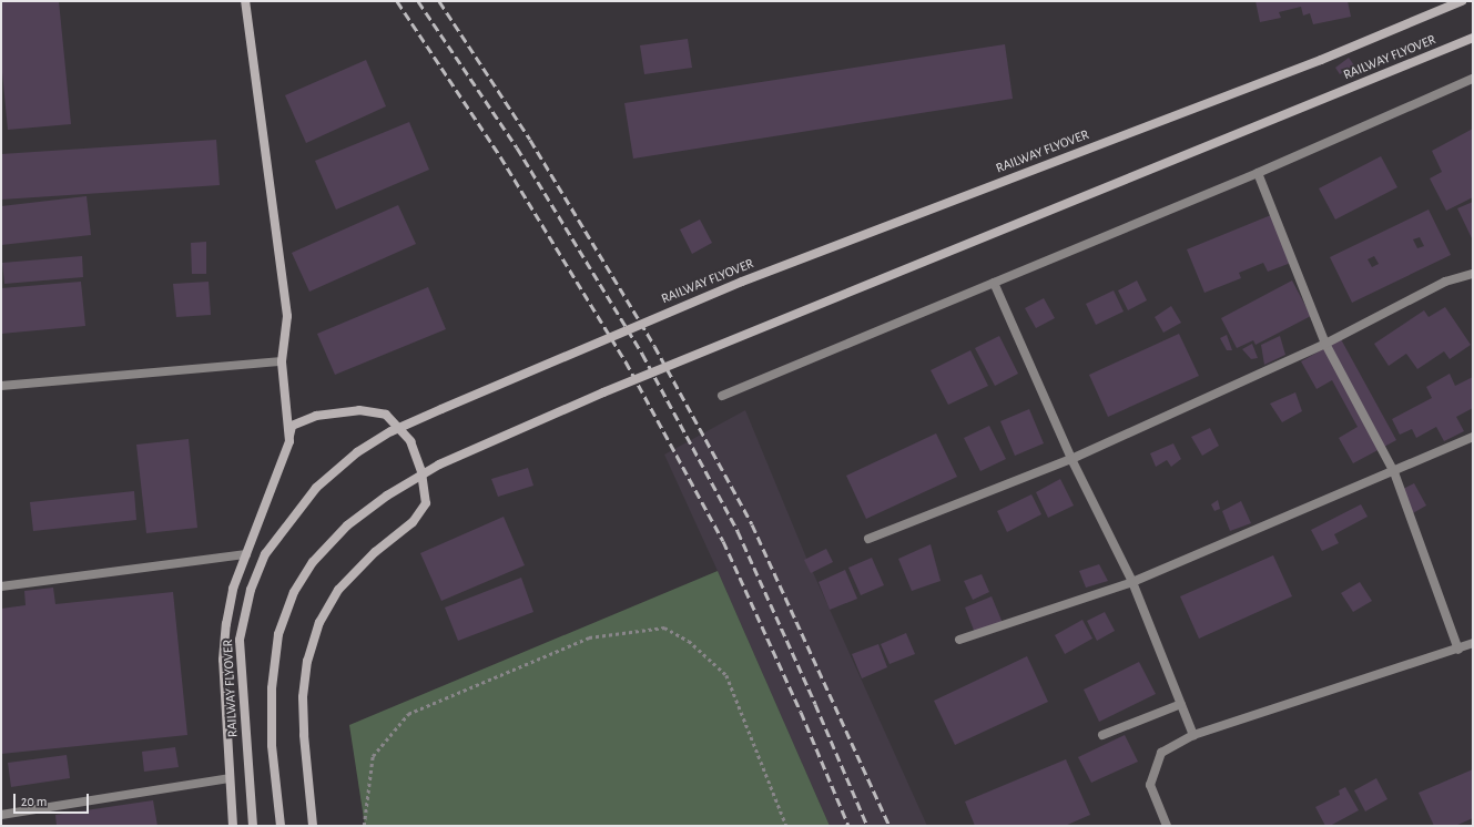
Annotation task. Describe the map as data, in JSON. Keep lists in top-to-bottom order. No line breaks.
{"streets":{"main road":["RAILWAY FLYOVER"]},"scale_bar":"20 m"}
